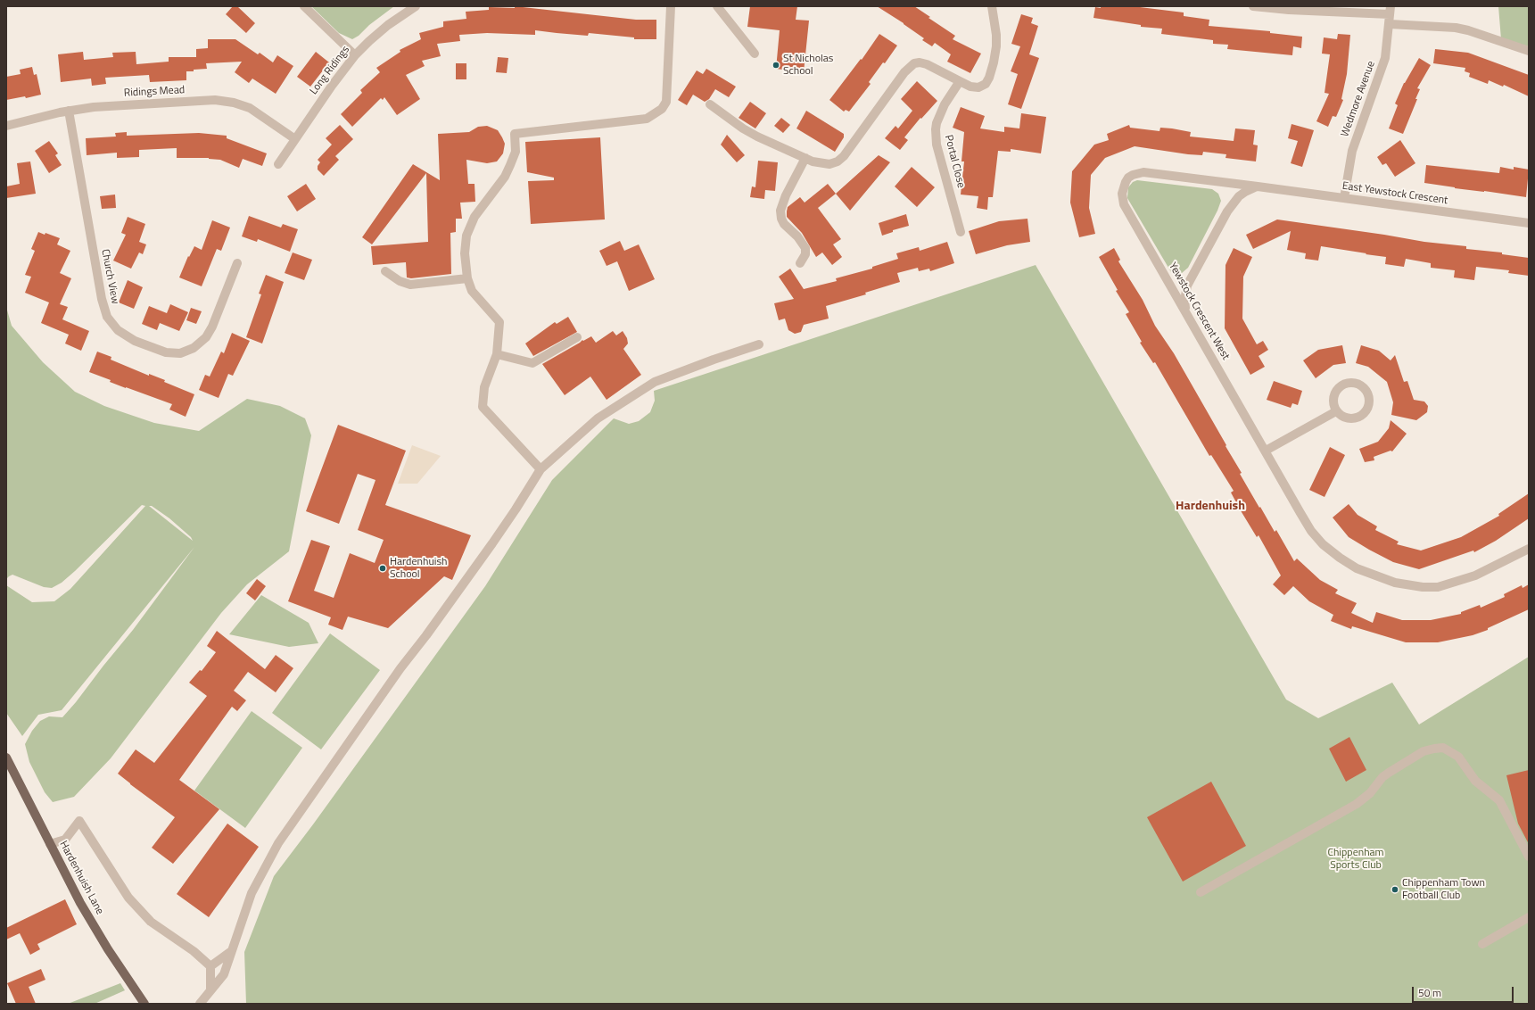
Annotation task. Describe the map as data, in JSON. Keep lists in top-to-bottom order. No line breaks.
{"streets":{"main road":["Hardenhuish Lane"],"street":["Long Ridings","Ridings Mead","Wedmore Avenue","Portal Close","East Yewstock Crescent","Church View","Yewstock Crescent West"]},"crossings":[["Long Ridings","Ridings Mead"],["Ridings Mead","Church View"],["Wedmore Avenue","East Yewstock Crescent"],["East Yewstock Crescent","Yewstock Crescent West"]],"districts":["Hardenhuish"],"parks":["Chippenham Sports Club"],"places":["St Nicholas School","Hardenhuish School","Chippenham Town Football Club"],"scale_bar":"50 m"}
